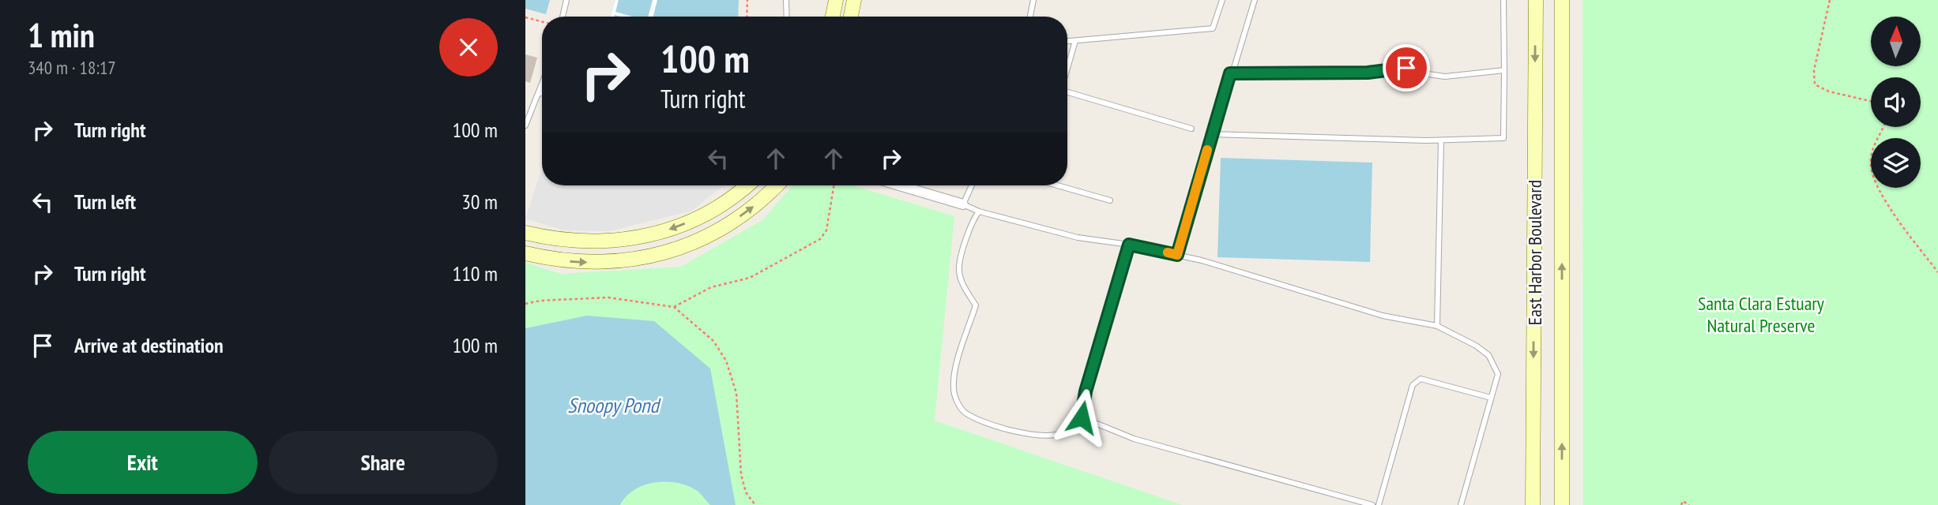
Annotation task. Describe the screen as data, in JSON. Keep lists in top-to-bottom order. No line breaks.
{"streets":{"main road":["East Harbor Boulevard"]},"water":["Snoopy Pond"],"parks":["Santa Clara Estuary Natural Preserve"],"north":"top","page":{"heading":["1 min","340 m · 18:17"],"turn":["100 m","Turn right"],"list":[{"name":"Turn right","value":"100 m"},{"name":"Turn left","value":"30 m"},{"name":"Turn right","value":"110 m"},{"name":"Arrive at destination","value":"100 m"}],"buttons":["Exit","Share"]}}
